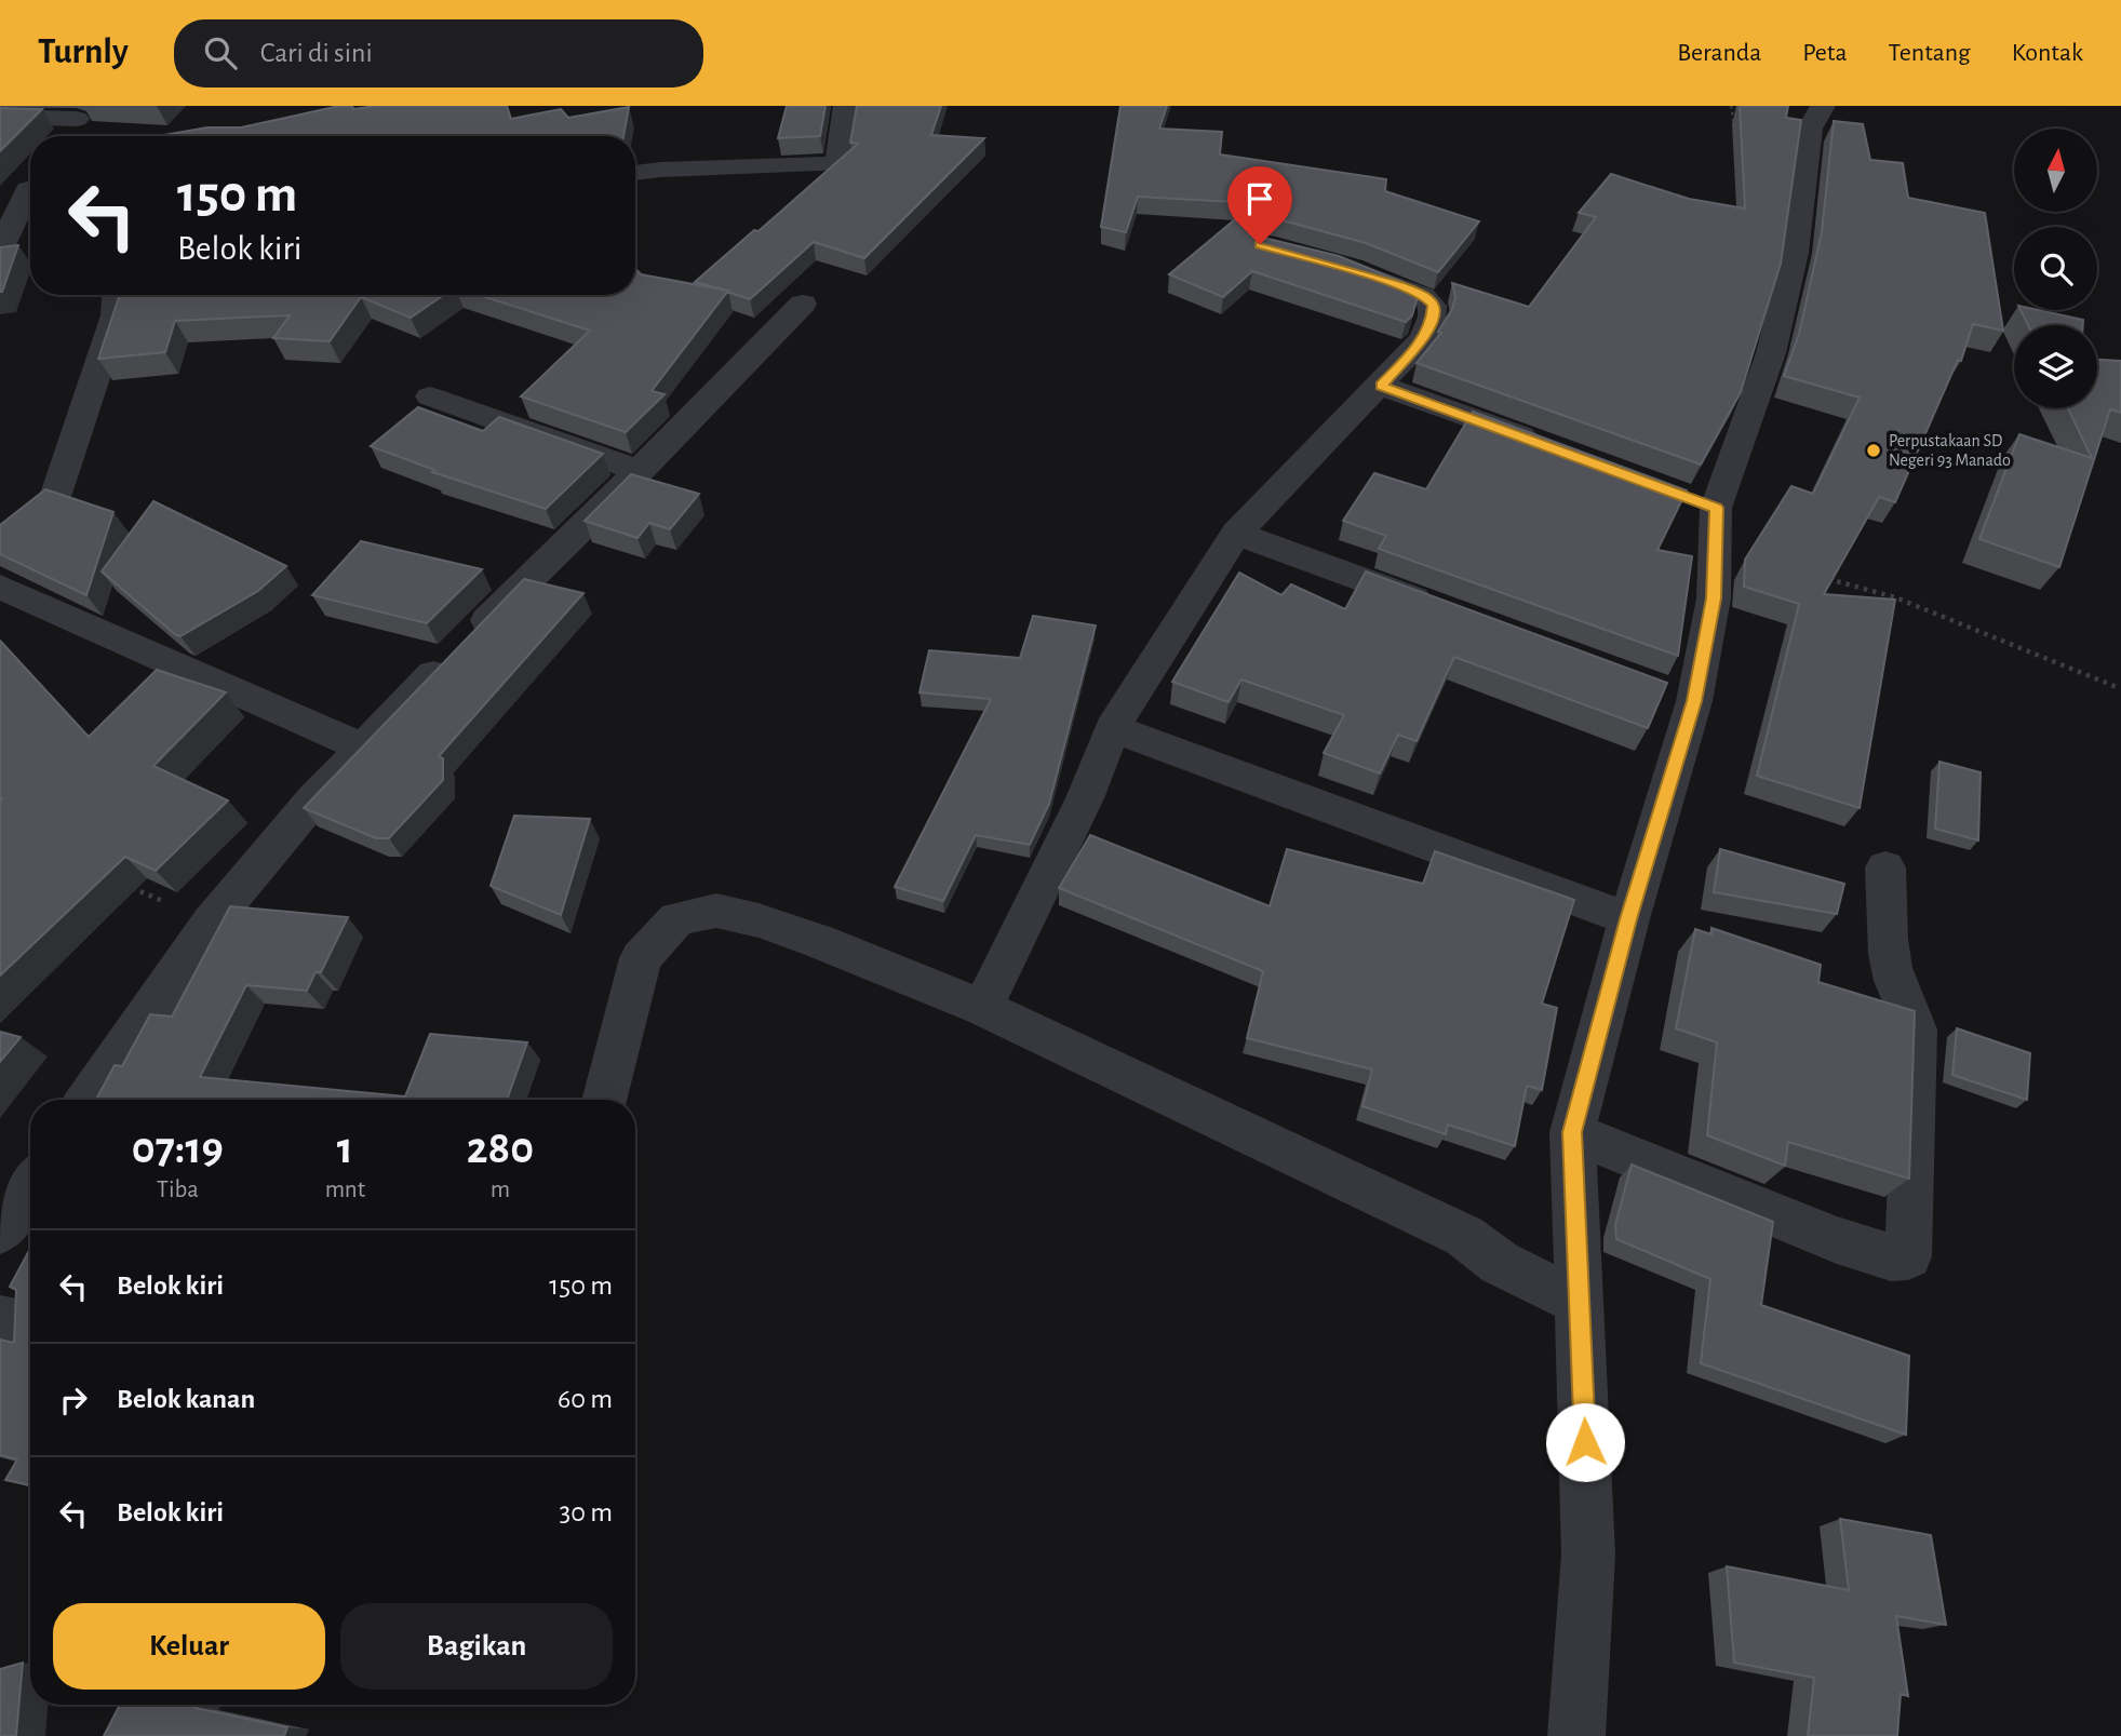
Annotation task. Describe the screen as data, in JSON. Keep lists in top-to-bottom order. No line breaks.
{"places":["Perpustakaan SD Negeri 93 Manado"],"north":"top","page":{"header":"Turnly","search":"Cari di sini","nav":["Beranda","Peta","Tentang","Kontak"],"turn":["150 m","Belok kiri"],"eta":["07:19","Tiba","1","mnt","280","m"],"list":[{"name":"Belok kiri","value":"150 m"},{"name":"Belok kanan","value":"60 m"},{"name":"Belok kiri","value":"30 m"}],"buttons":["Keluar","Bagikan"]}}
